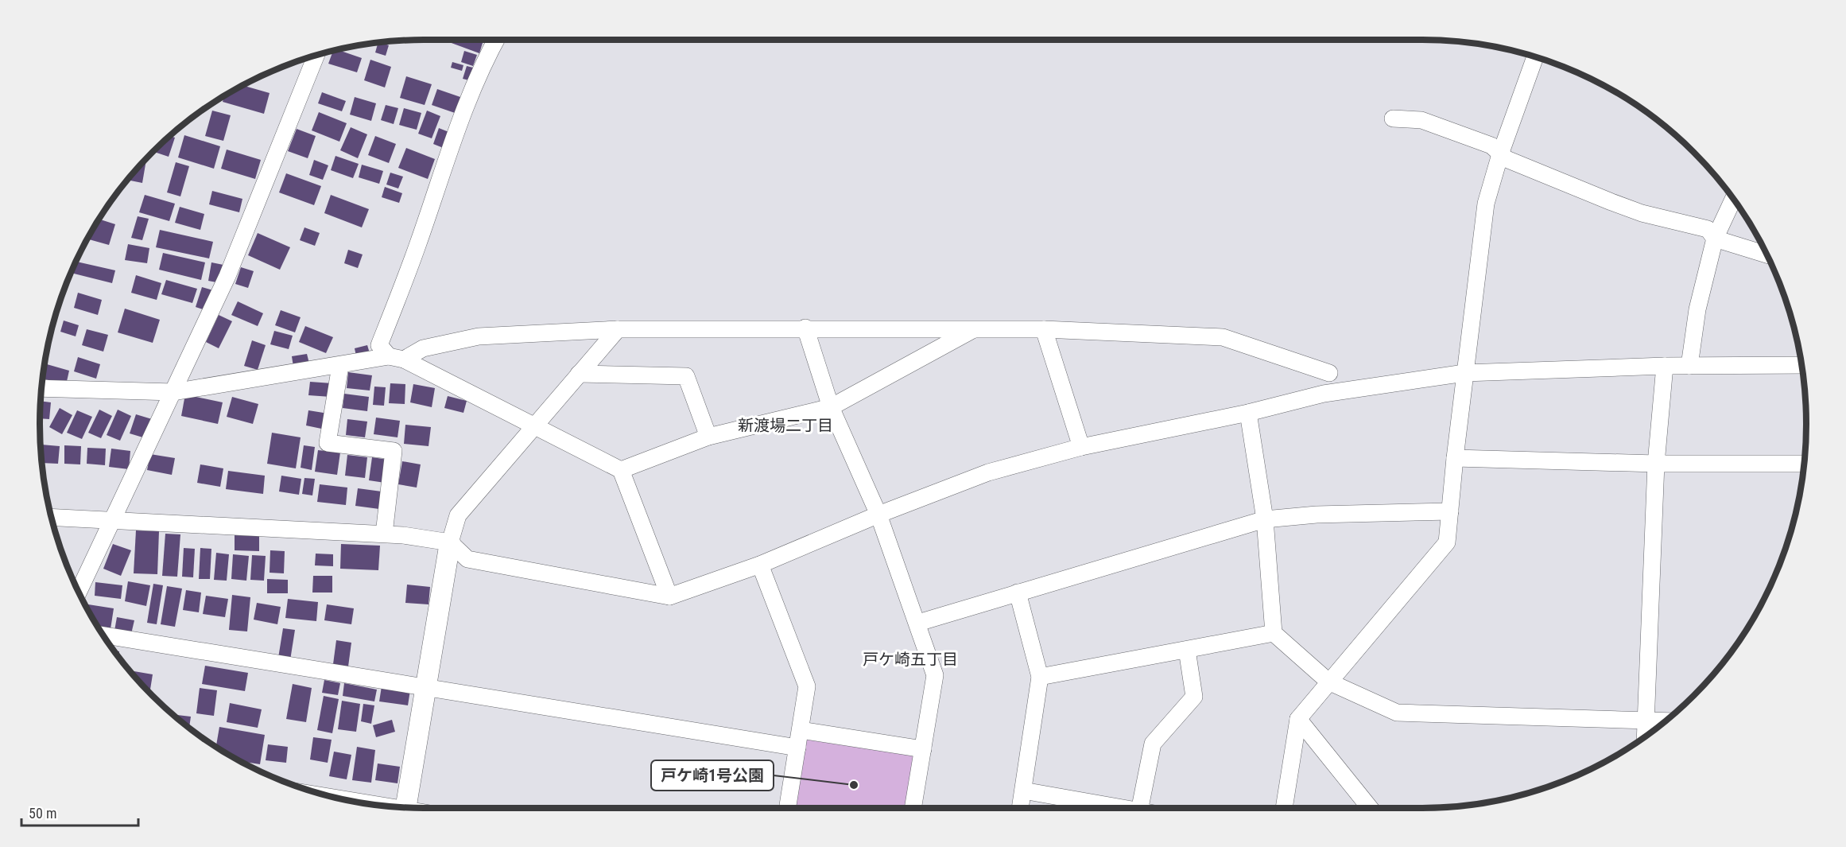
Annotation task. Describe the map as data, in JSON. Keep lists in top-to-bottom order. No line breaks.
{"districts":["新渡場二丁目","戸ケ崎五丁目"],"places":["戸ケ崎1号公園"],"scale_bar":"50 m"}
